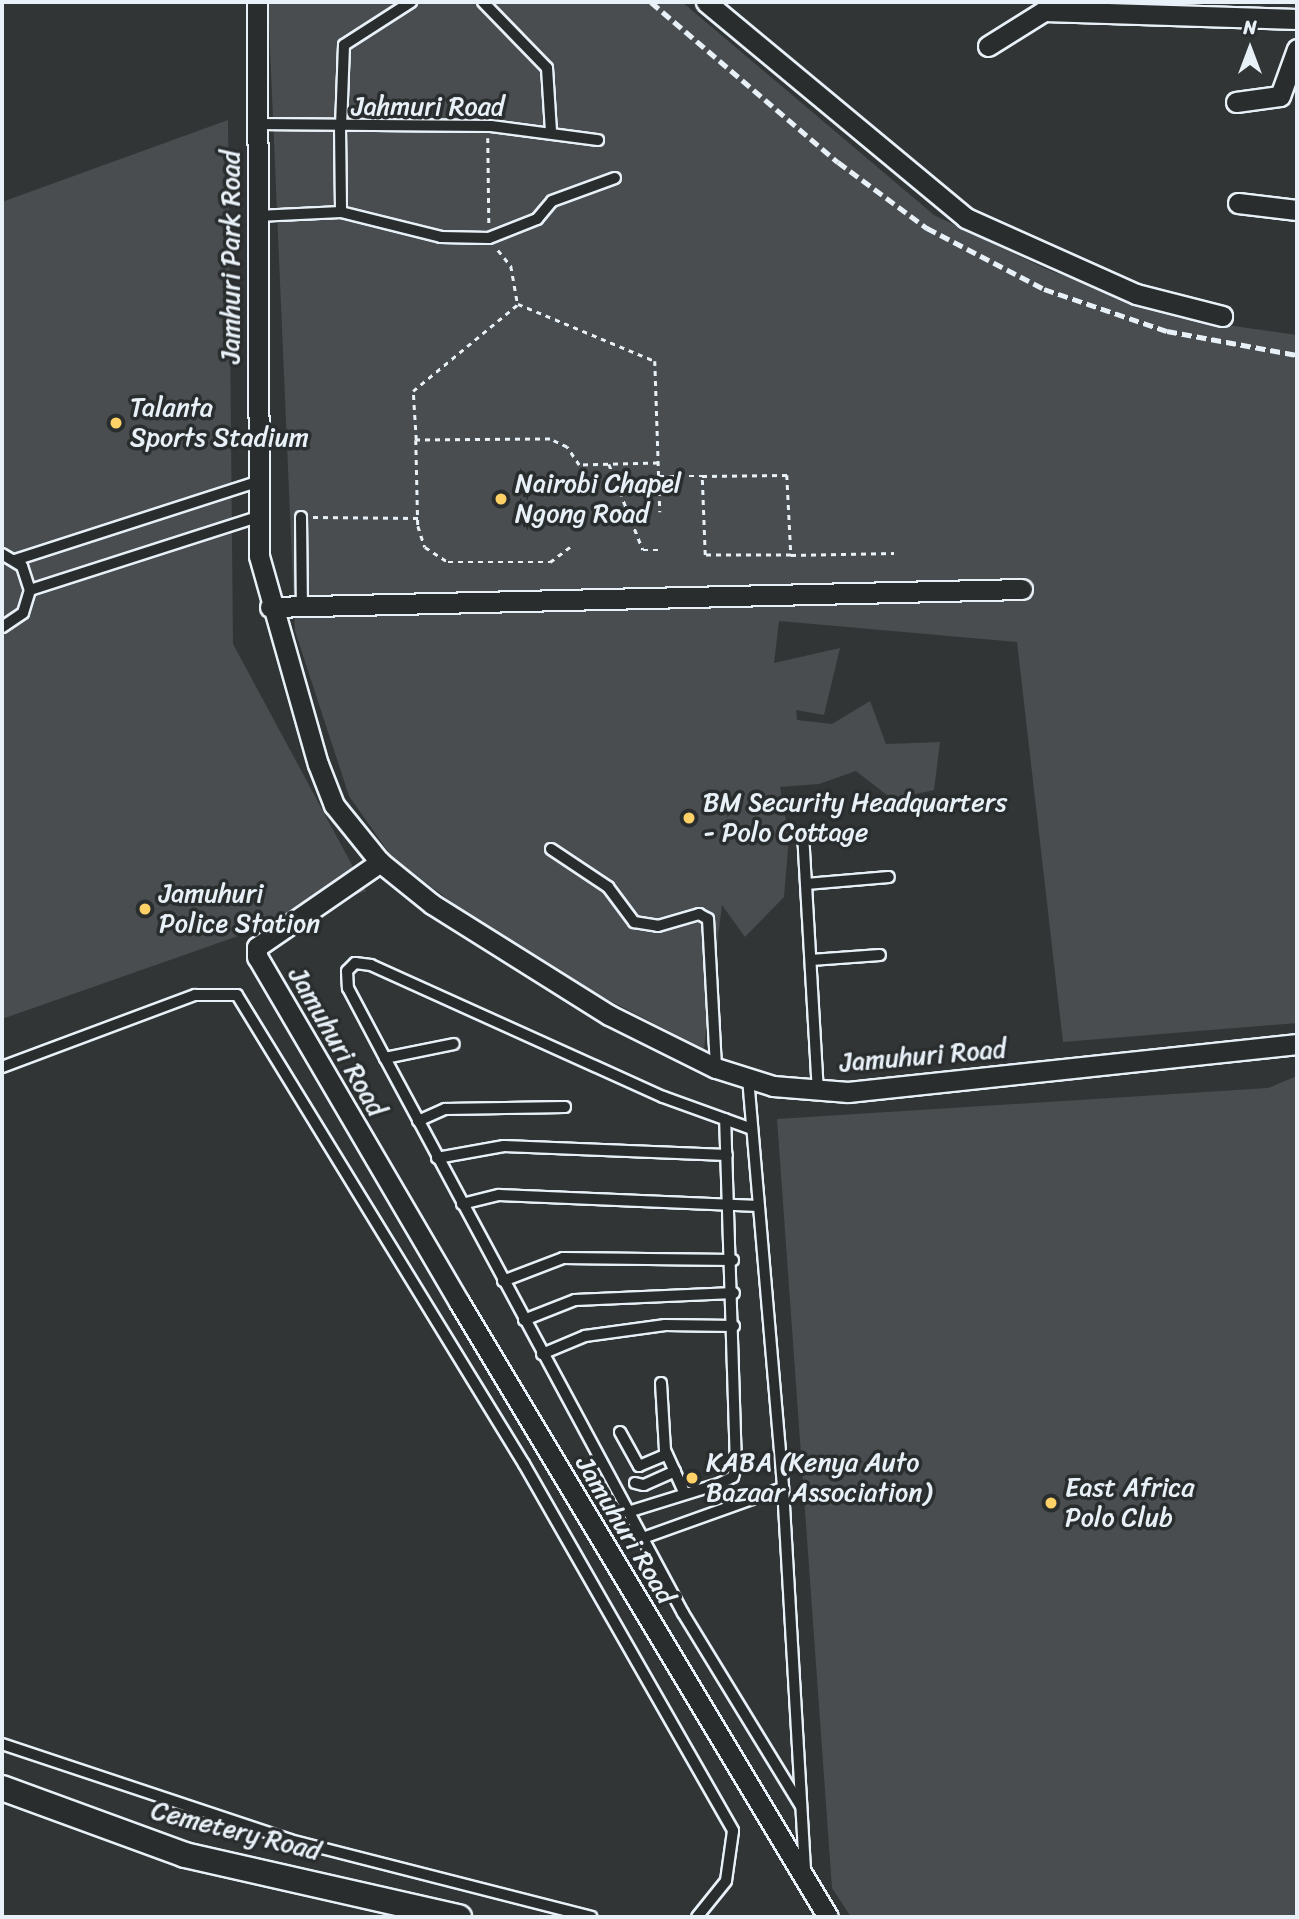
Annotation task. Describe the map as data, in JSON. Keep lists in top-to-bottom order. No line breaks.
{"streets":{"street":["Jamhuri Park Road","Jamuhuri Road","Cemetery Road"],"lane":["Jahmuri Road"]},"crossings":[["Jahmuri Road","Jamhuri Park Road"],["Jamhuri Park Road","Jamuhuri Road"]],"places":["Talanta Sports Stadium","Nairobi Chapel Ngong Road","BM Security Headquarters - Polo Cottage","Jamuhuri Police Station","KABA (Kenya Auto Bazaar Association)","East Africa Polo Club"],"north":"top"}
